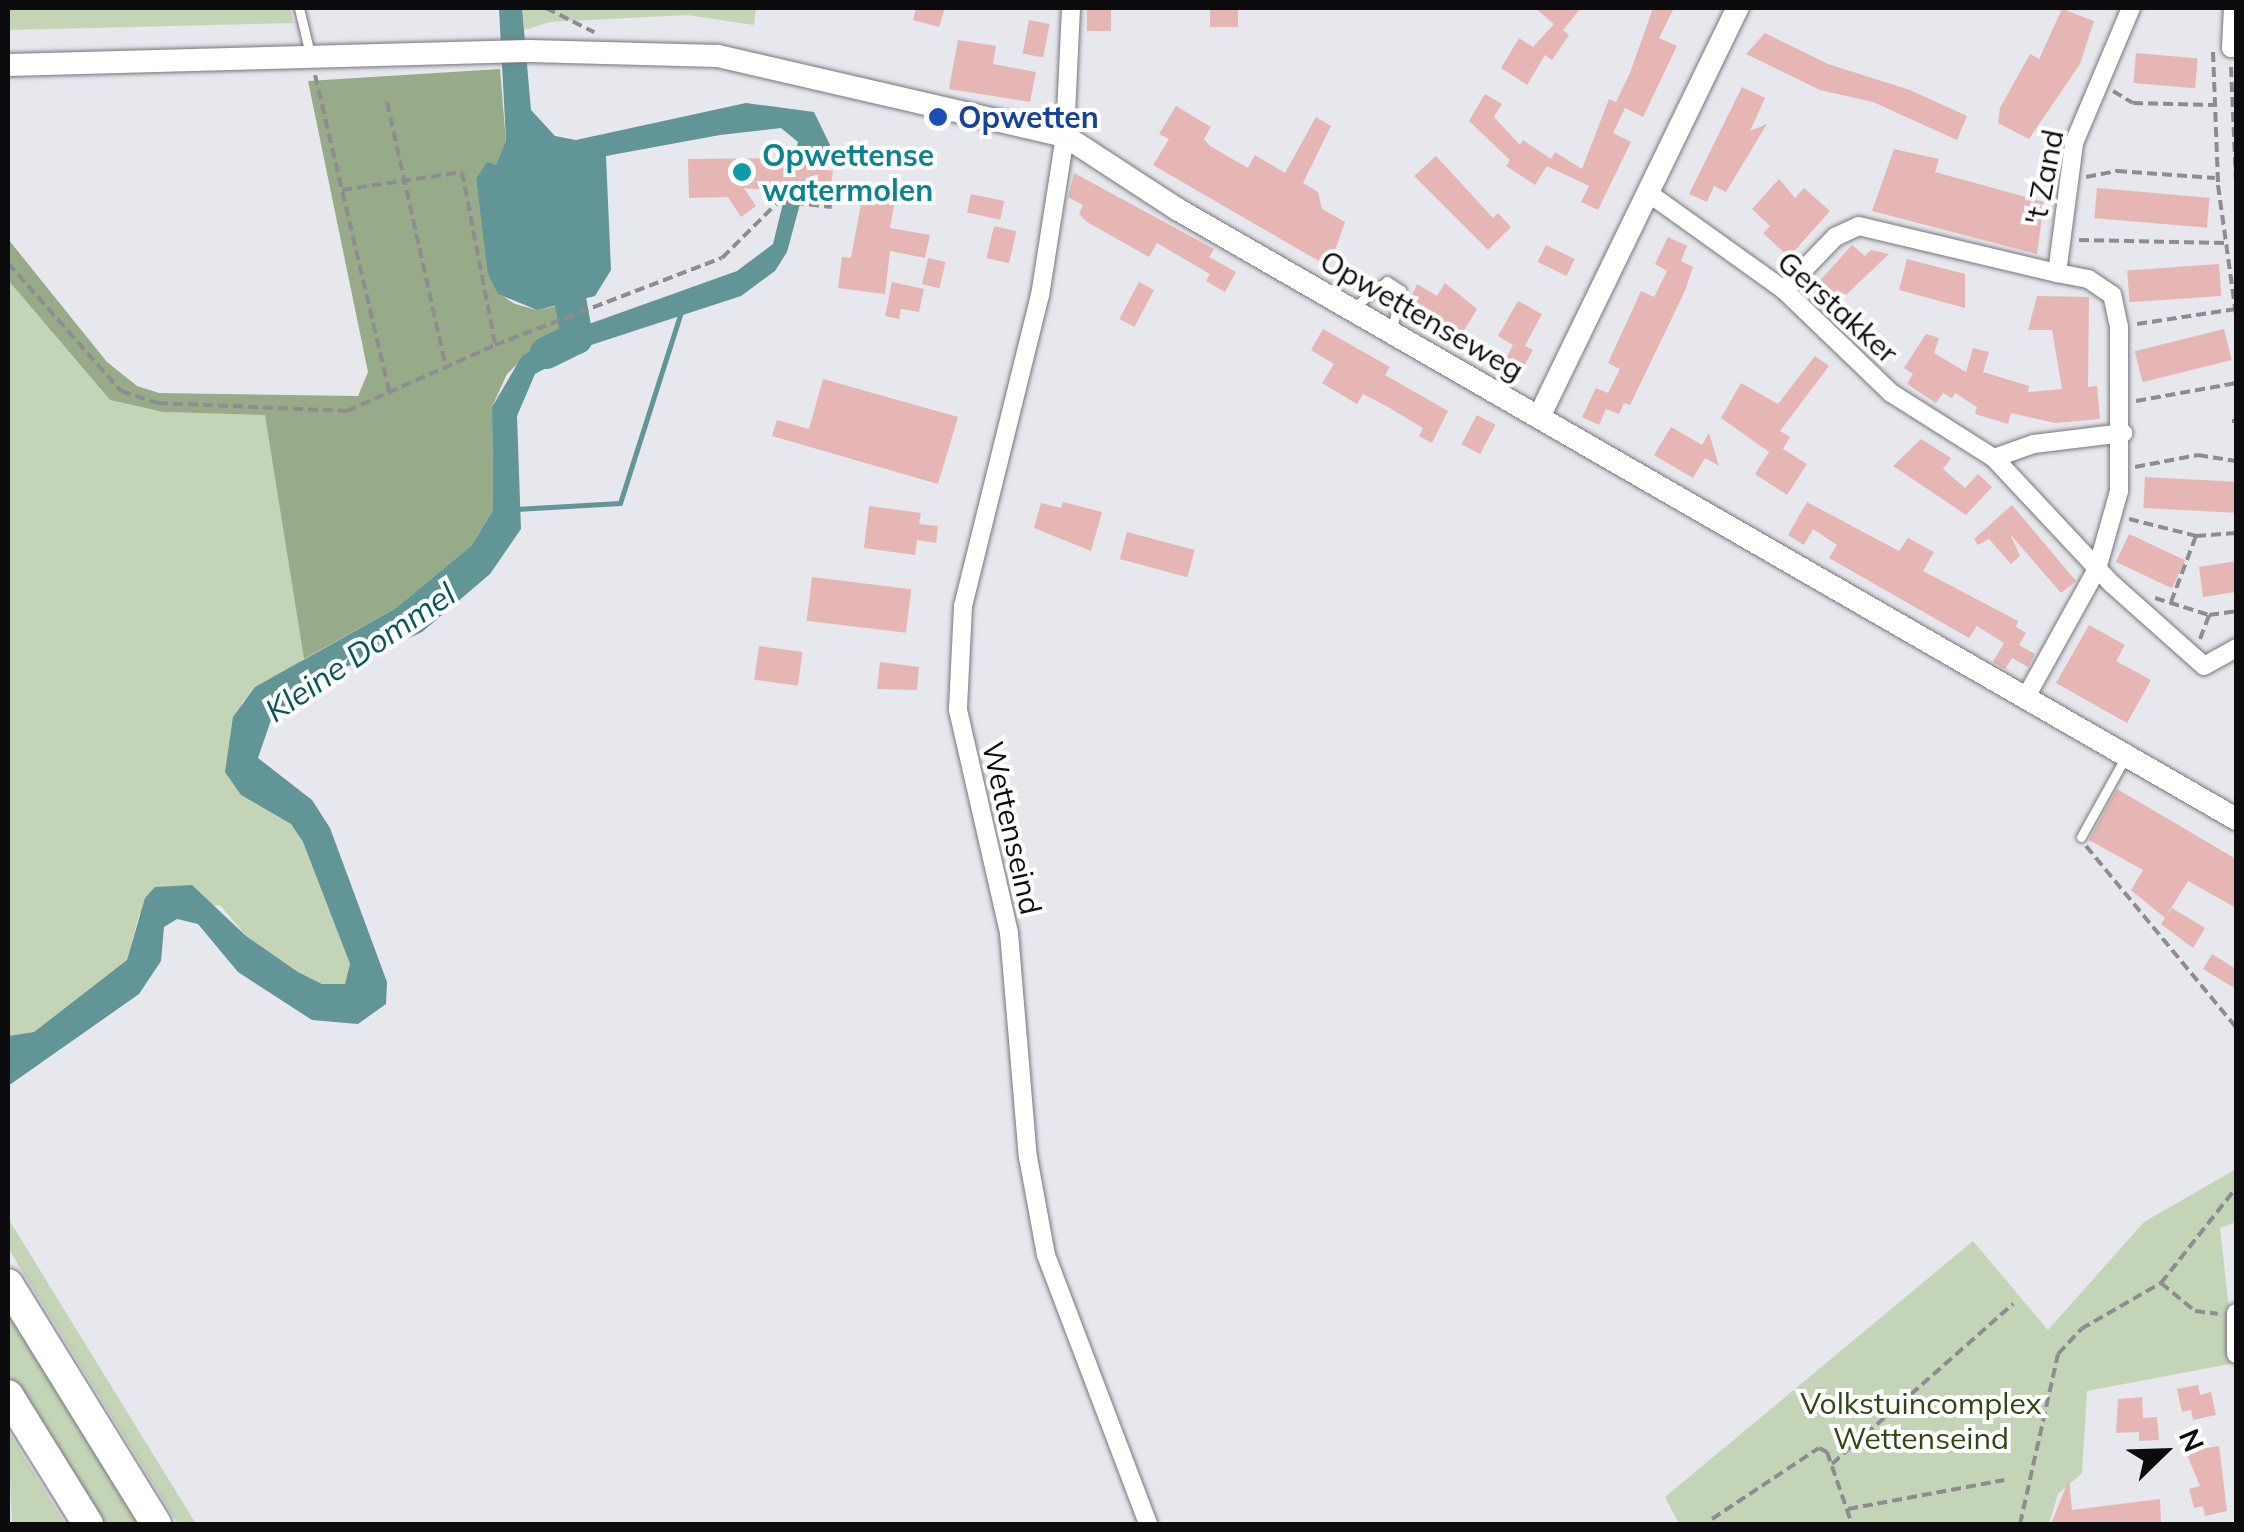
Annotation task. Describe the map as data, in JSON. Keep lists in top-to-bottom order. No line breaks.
{"streets":{"street":["'t Zand","Gerstakker","Opwettenseweg","Wettenseind"]},"crossings":[["Opwettenseweg","Wettenseind"]],"water":["Kleine Dommel"],"parks":["Volkstuincomplex Wettenseind"],"places":["Opwetten","Opwettense watermolen"],"north":"top right"}
